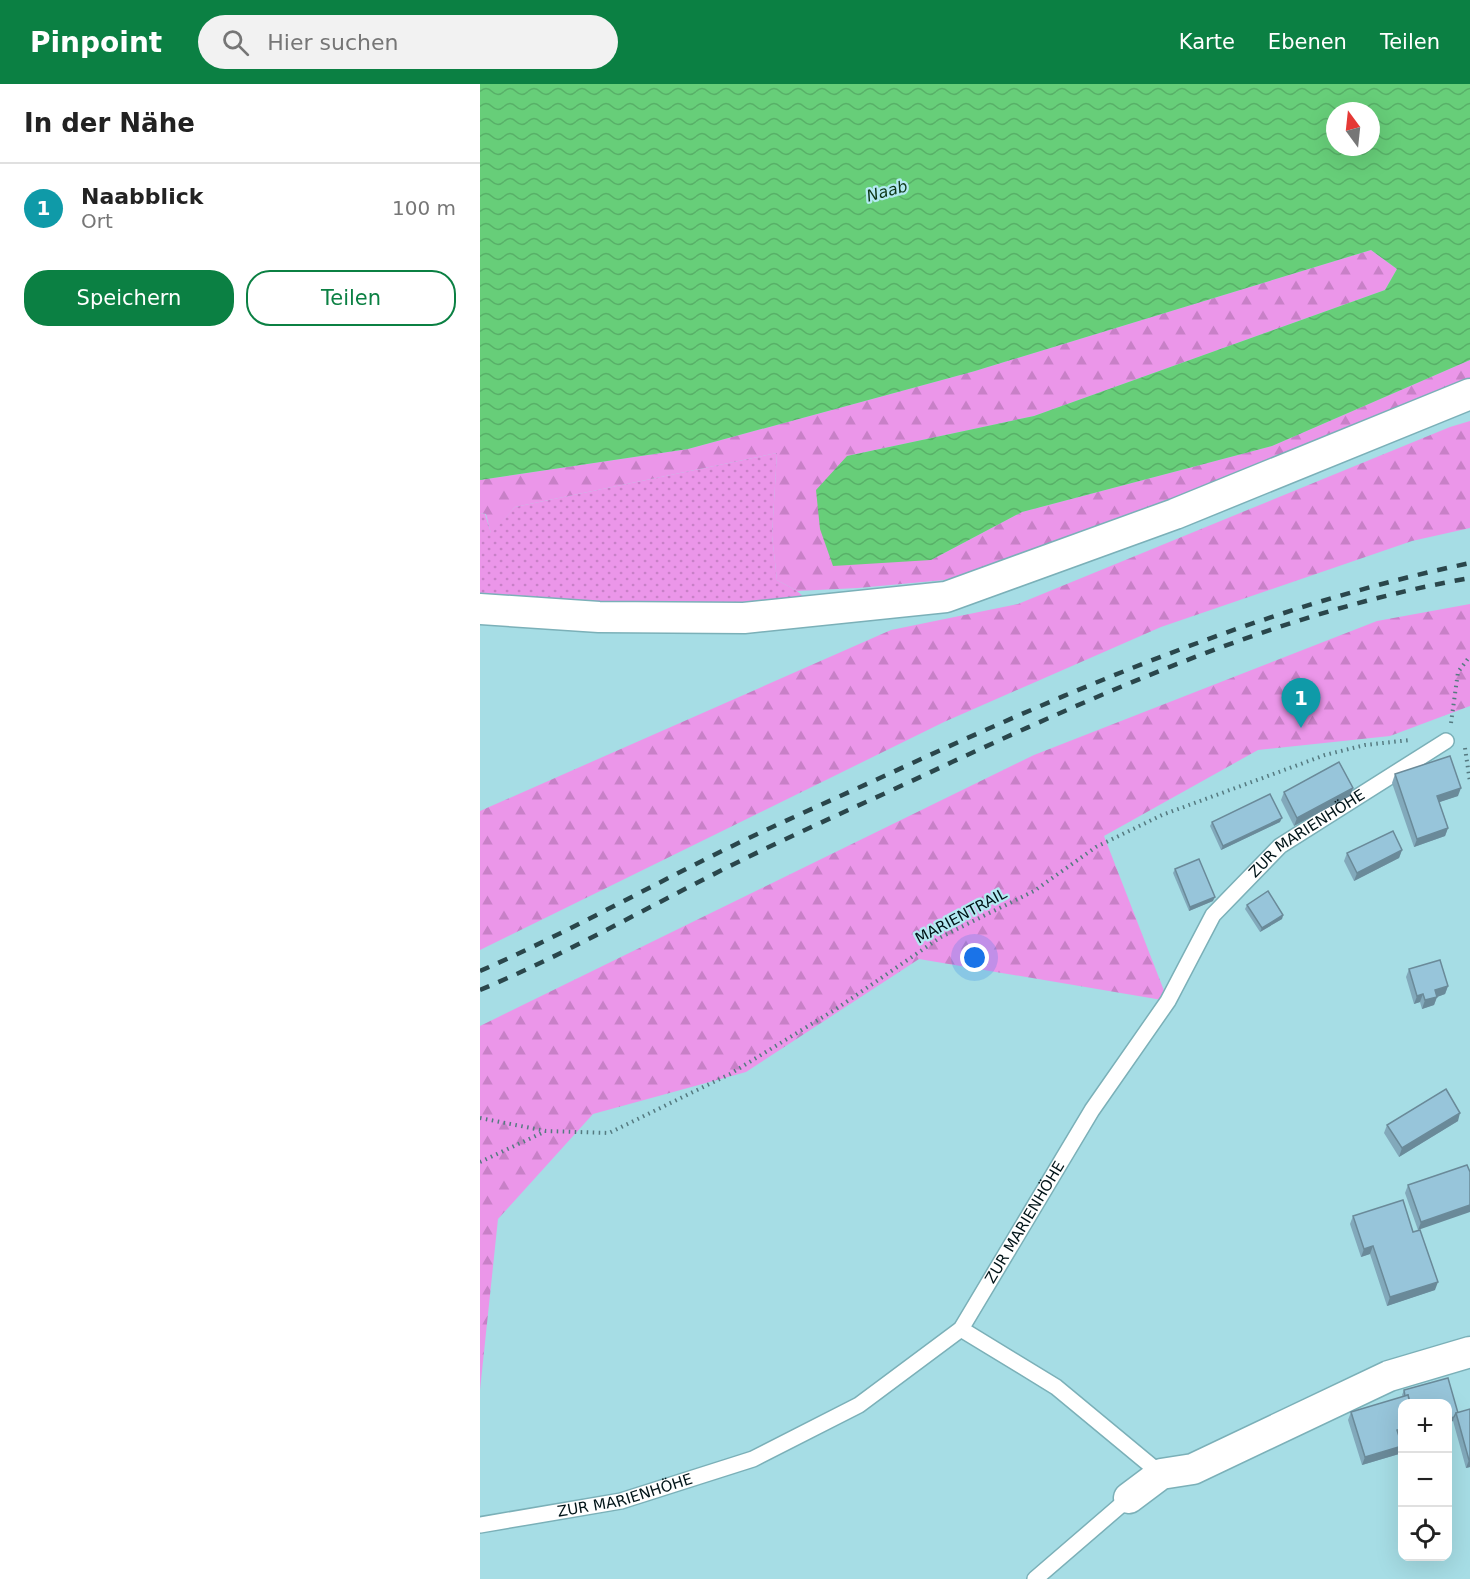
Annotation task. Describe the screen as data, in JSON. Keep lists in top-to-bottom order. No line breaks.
{"streets":{"lane":["ZUR MARIENHÖHE"],"path":["MARIENTRAIL"]},"water":["Naab"],"north":"top","page":{"header":"Pinpoint","search":"Hier suchen","nav":["Karte","Ebenen","Teilen"],"heading":"In der Nähe","list":[{"mark":"1","name":"Naabblick","note":"Ort","value":"100 m"}],"buttons":["Speichern","Teilen"],"pins":"1","map_buttons":["+","−"]}}
